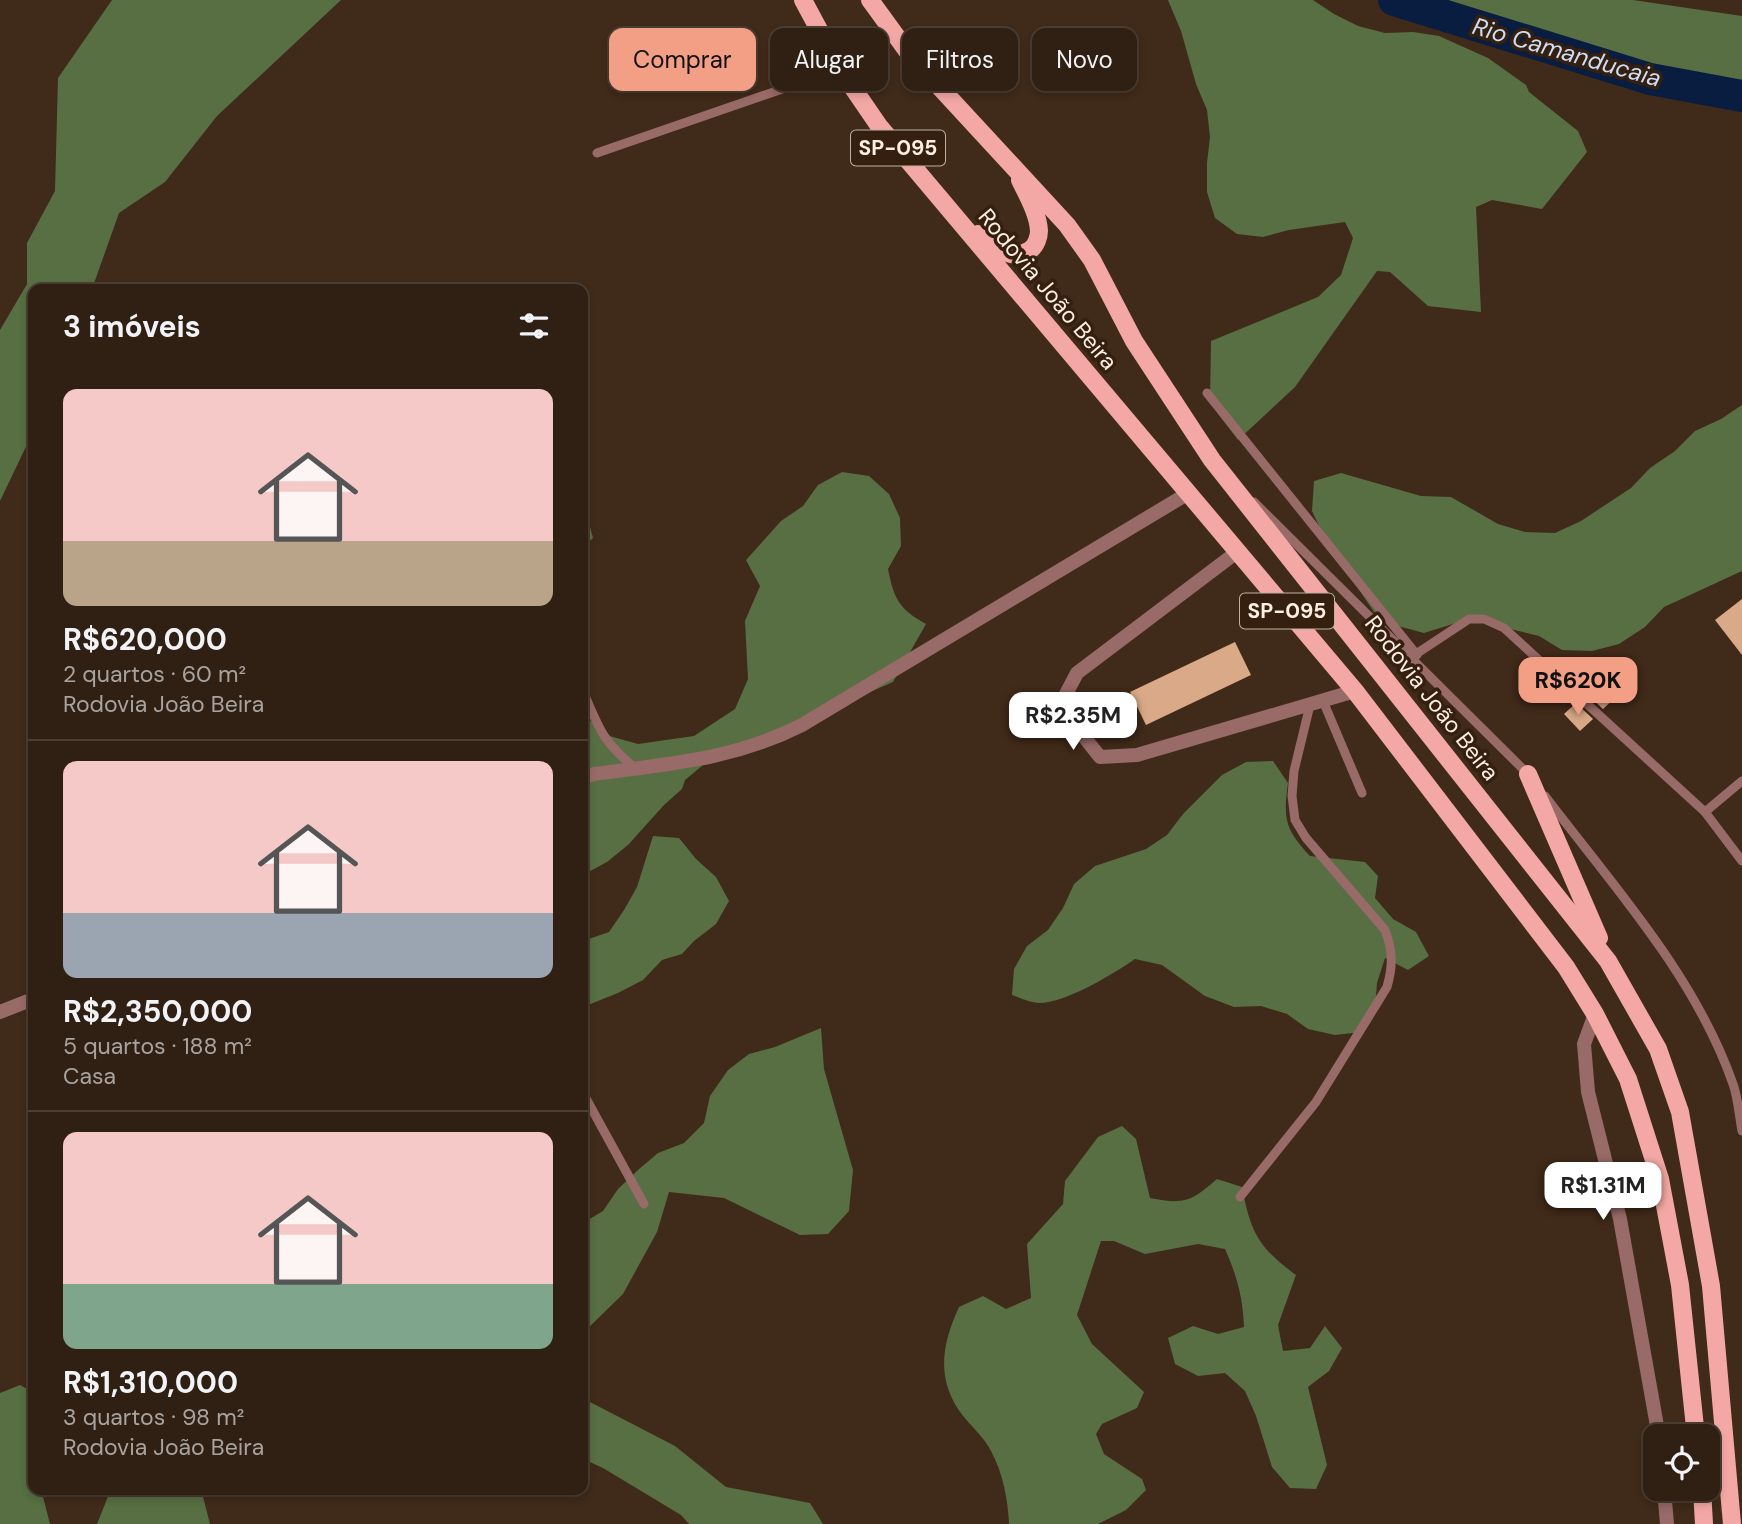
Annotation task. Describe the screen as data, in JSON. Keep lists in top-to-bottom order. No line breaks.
{"streets":{"main road":["SP-095","Rodovia João Beira"]},"water":["Rio Camanducaia"],"page":{"chip":["Comprar","Alugar","Filtros","Novo"],"heading":"3 imóveis","list":[{"name":"R$620,000","note":"2 quartos · 60 m² · Rodovia João Beira"},{"name":"R$2,350,000","note":"5 quartos · 188 m² · Casa"},{"name":"R$1,310,000","note":"3 quartos · 98 m² · Rodovia João Beira"}],"price":["R$620K","R$2.35M","R$1.31M"]}}
